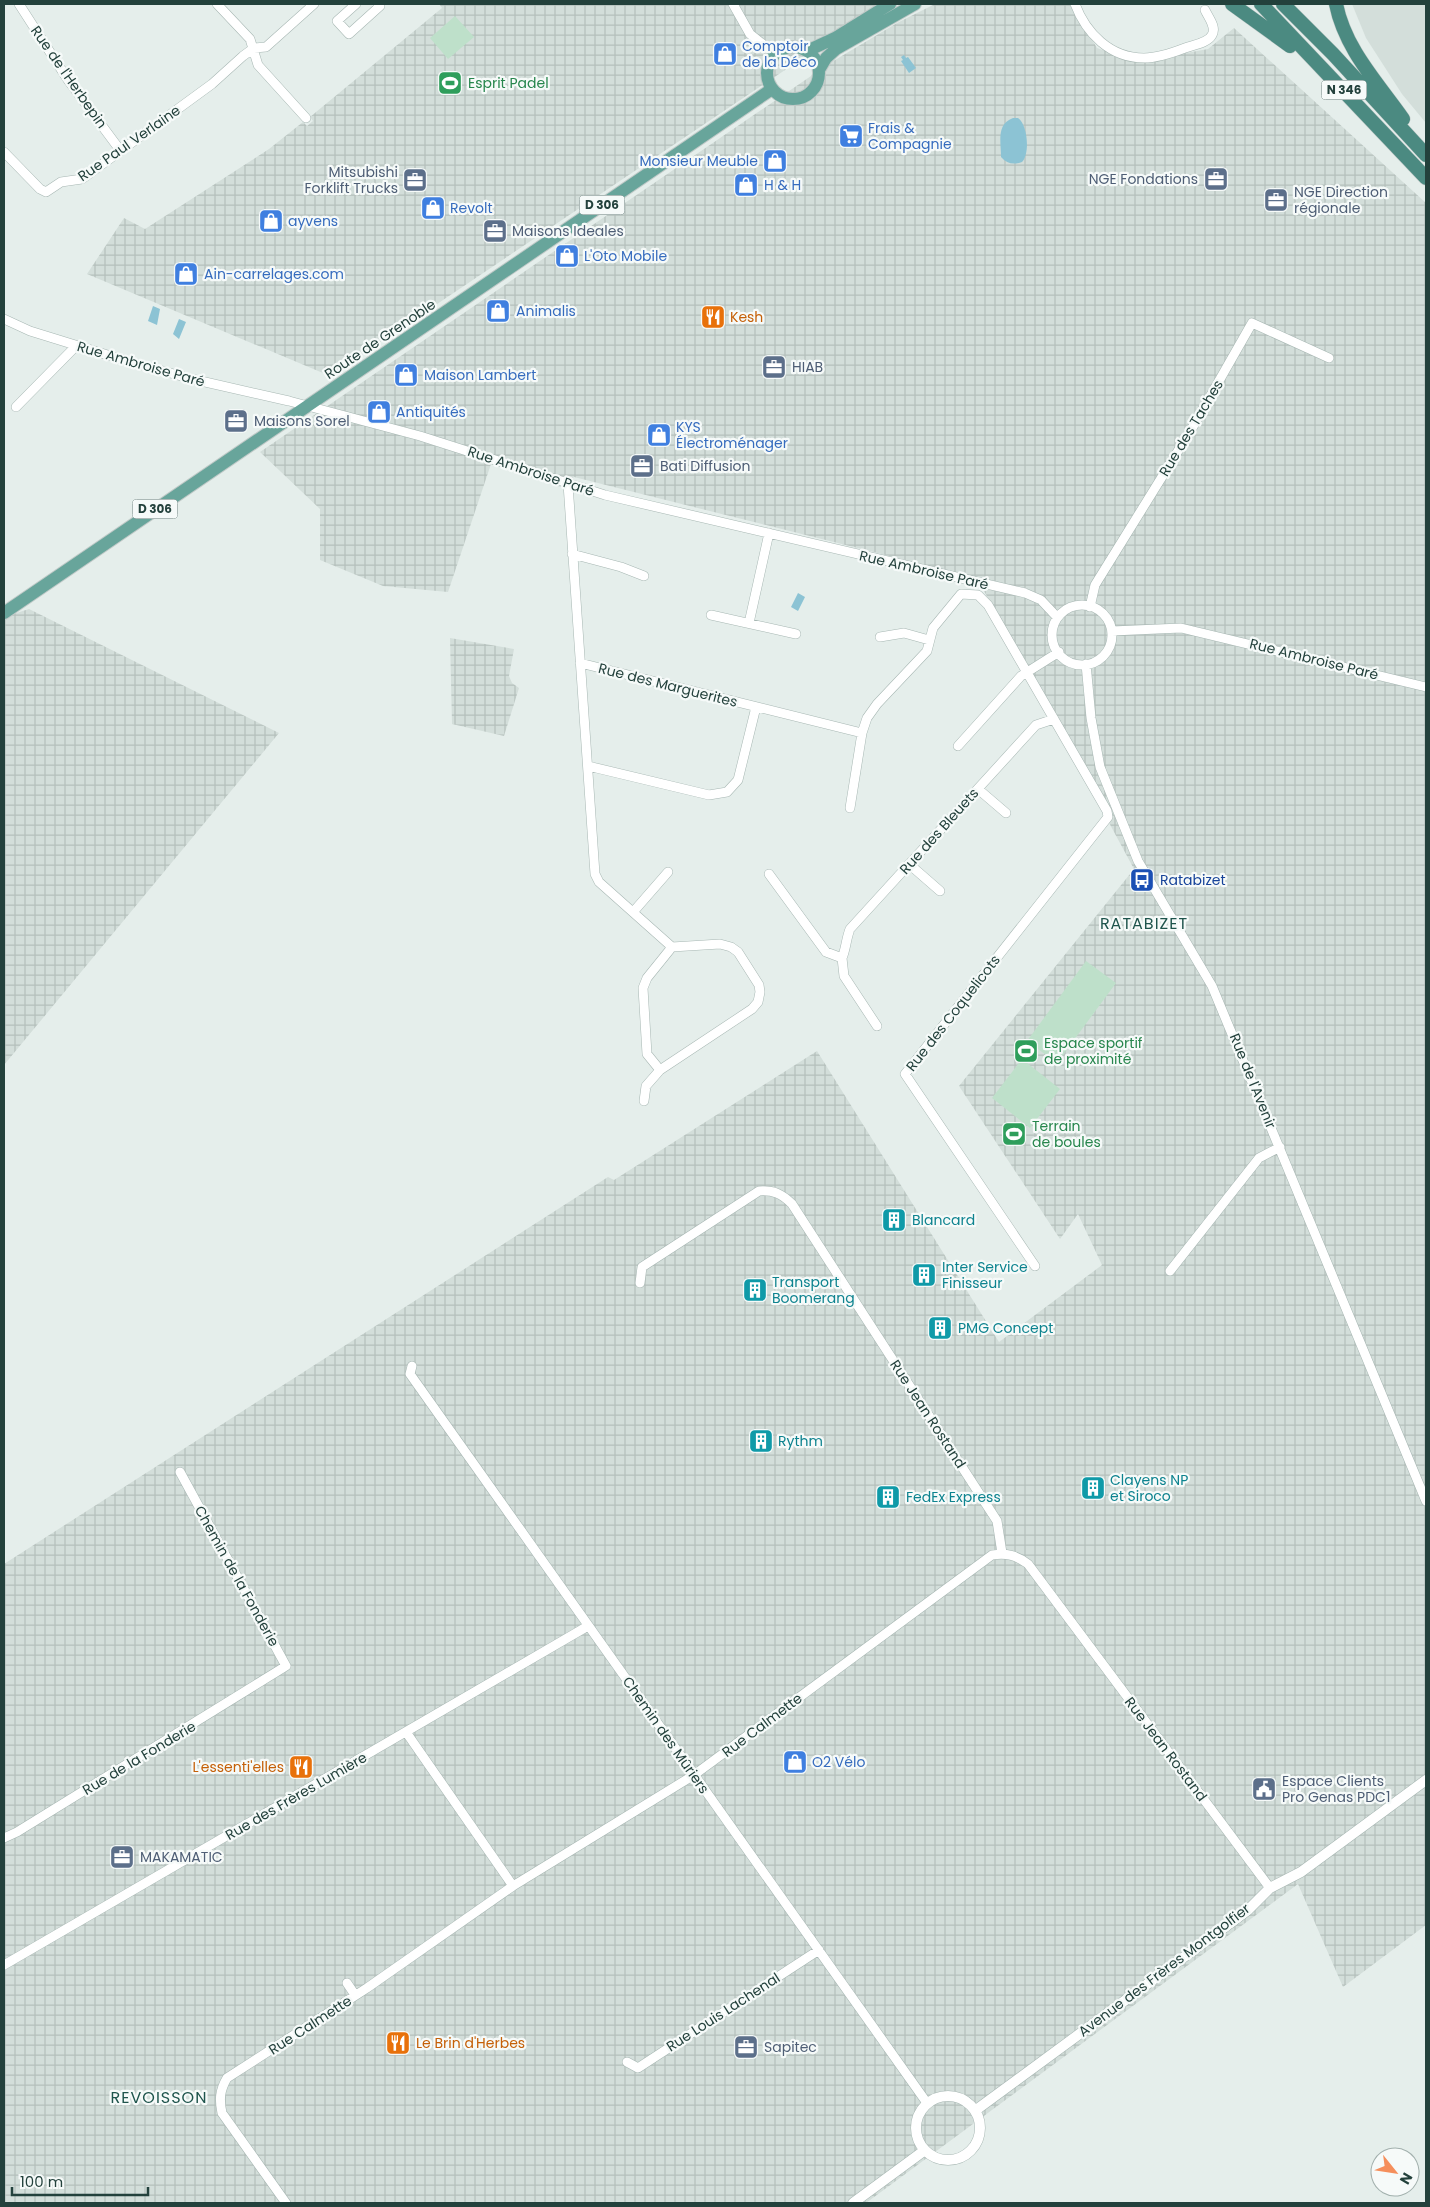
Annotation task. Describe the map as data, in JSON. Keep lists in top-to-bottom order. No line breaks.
{"streets":{"highway":["N 346"],"main road":["D 306","Route de Grenoble"],"street":["Rue de l'Herbepin","Rue Paul Verlaine","Rue Ambroise Paré","Rue des Taches","Rue des Marguerites","Rue des Bleuets","Rue des Coquelicots","Rue de l'Avenir","Rue Jean Rostand","Chemin de la Fonderie","Rue Calmette","Chemin des Mûriers","Rue de la Fonderie","Rue des Frères Lumière","Avenue des Frères Montgolfier","Rue Louis Lachenal"]},"crossings":[["Rue de l'Herbepin","Rue Paul Verlaine"],["Route de Grenoble","Rue Ambroise Paré"],["Rue Ambroise Paré","Rue des Taches"],["Rue Ambroise Paré","Rue des Marguerites"],["Rue Ambroise Paré","Rue de l'Avenir"],["Rue des Taches","Rue de l'Avenir"],["Rue des Bleuets","Rue des Coquelicots"],["Rue Jean Rostand","Rue Calmette"],["Rue Jean Rostand","Avenue des Frères Montgolfier"],["Chemin de la Fonderie","Rue de la Fonderie"],["Rue Calmette","Chemin des Mûriers"],["Chemin des Mûriers","Rue des Frères Lumière"],["Chemin des Mûriers","Avenue des Frères Montgolfier"],["Chemin des Mûriers","Rue Louis Lachenal"]],"districts":["RATABIZET","REVOISSON"],"places":{"shop":["Comptoir de la Déco","Monsieur Meuble","H & H","Revolt","ayvens","L'Oto Mobile","Ain-carrelages.com","Animalis","Maison Lambert","Antiquités","KYS Électroménager","O2 Vélo"],"sports":["Esprit Padel","Espace sportif de proximité","Terrain de boules"],"supermarket":["Frais & Compagnie"],"office":["NGE Fondations","Mitsubishi Forklift Trucks","NGE Direction régionale","Maisons Ideales","HIAB","Maisons Sorel","Bati Diffusion","MAKAMATIC","Sapitec"],"restaurant":["Kesh","L'essenti'elles","Le Brin d'Herbes"],"bus stop":["Ratabizet"],"building":["Blancard","Inter Service Finisseur","Transport Boomerang","PMG Concept","Rythm","Clayens NP et Siroco","FedEx Express"],"public building":["Espace Clients Pro Genas PDC1"]},"scale_bar":"100 m","north":"bottom right"}
